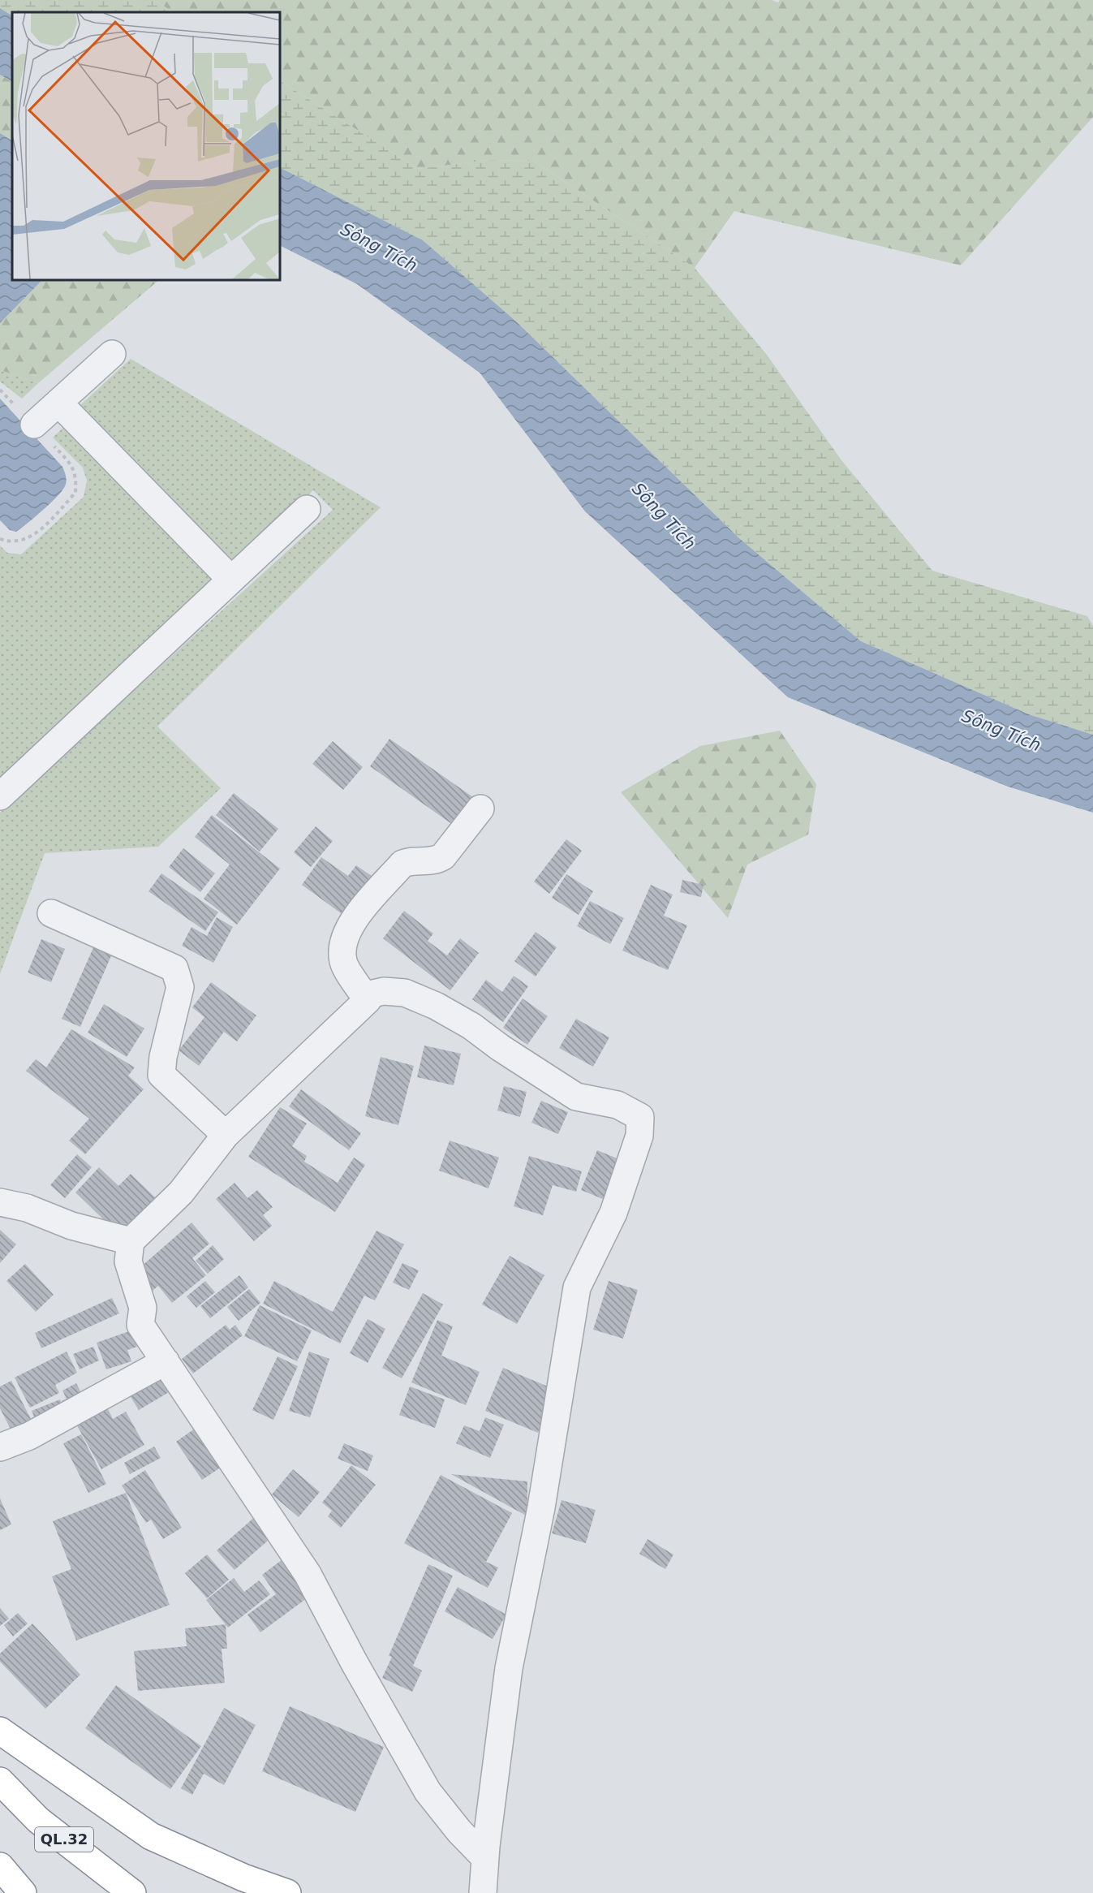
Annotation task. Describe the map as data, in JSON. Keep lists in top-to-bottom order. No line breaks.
{"streets":{"highway":["QL.32"]},"water":["Sông Tích"]}
